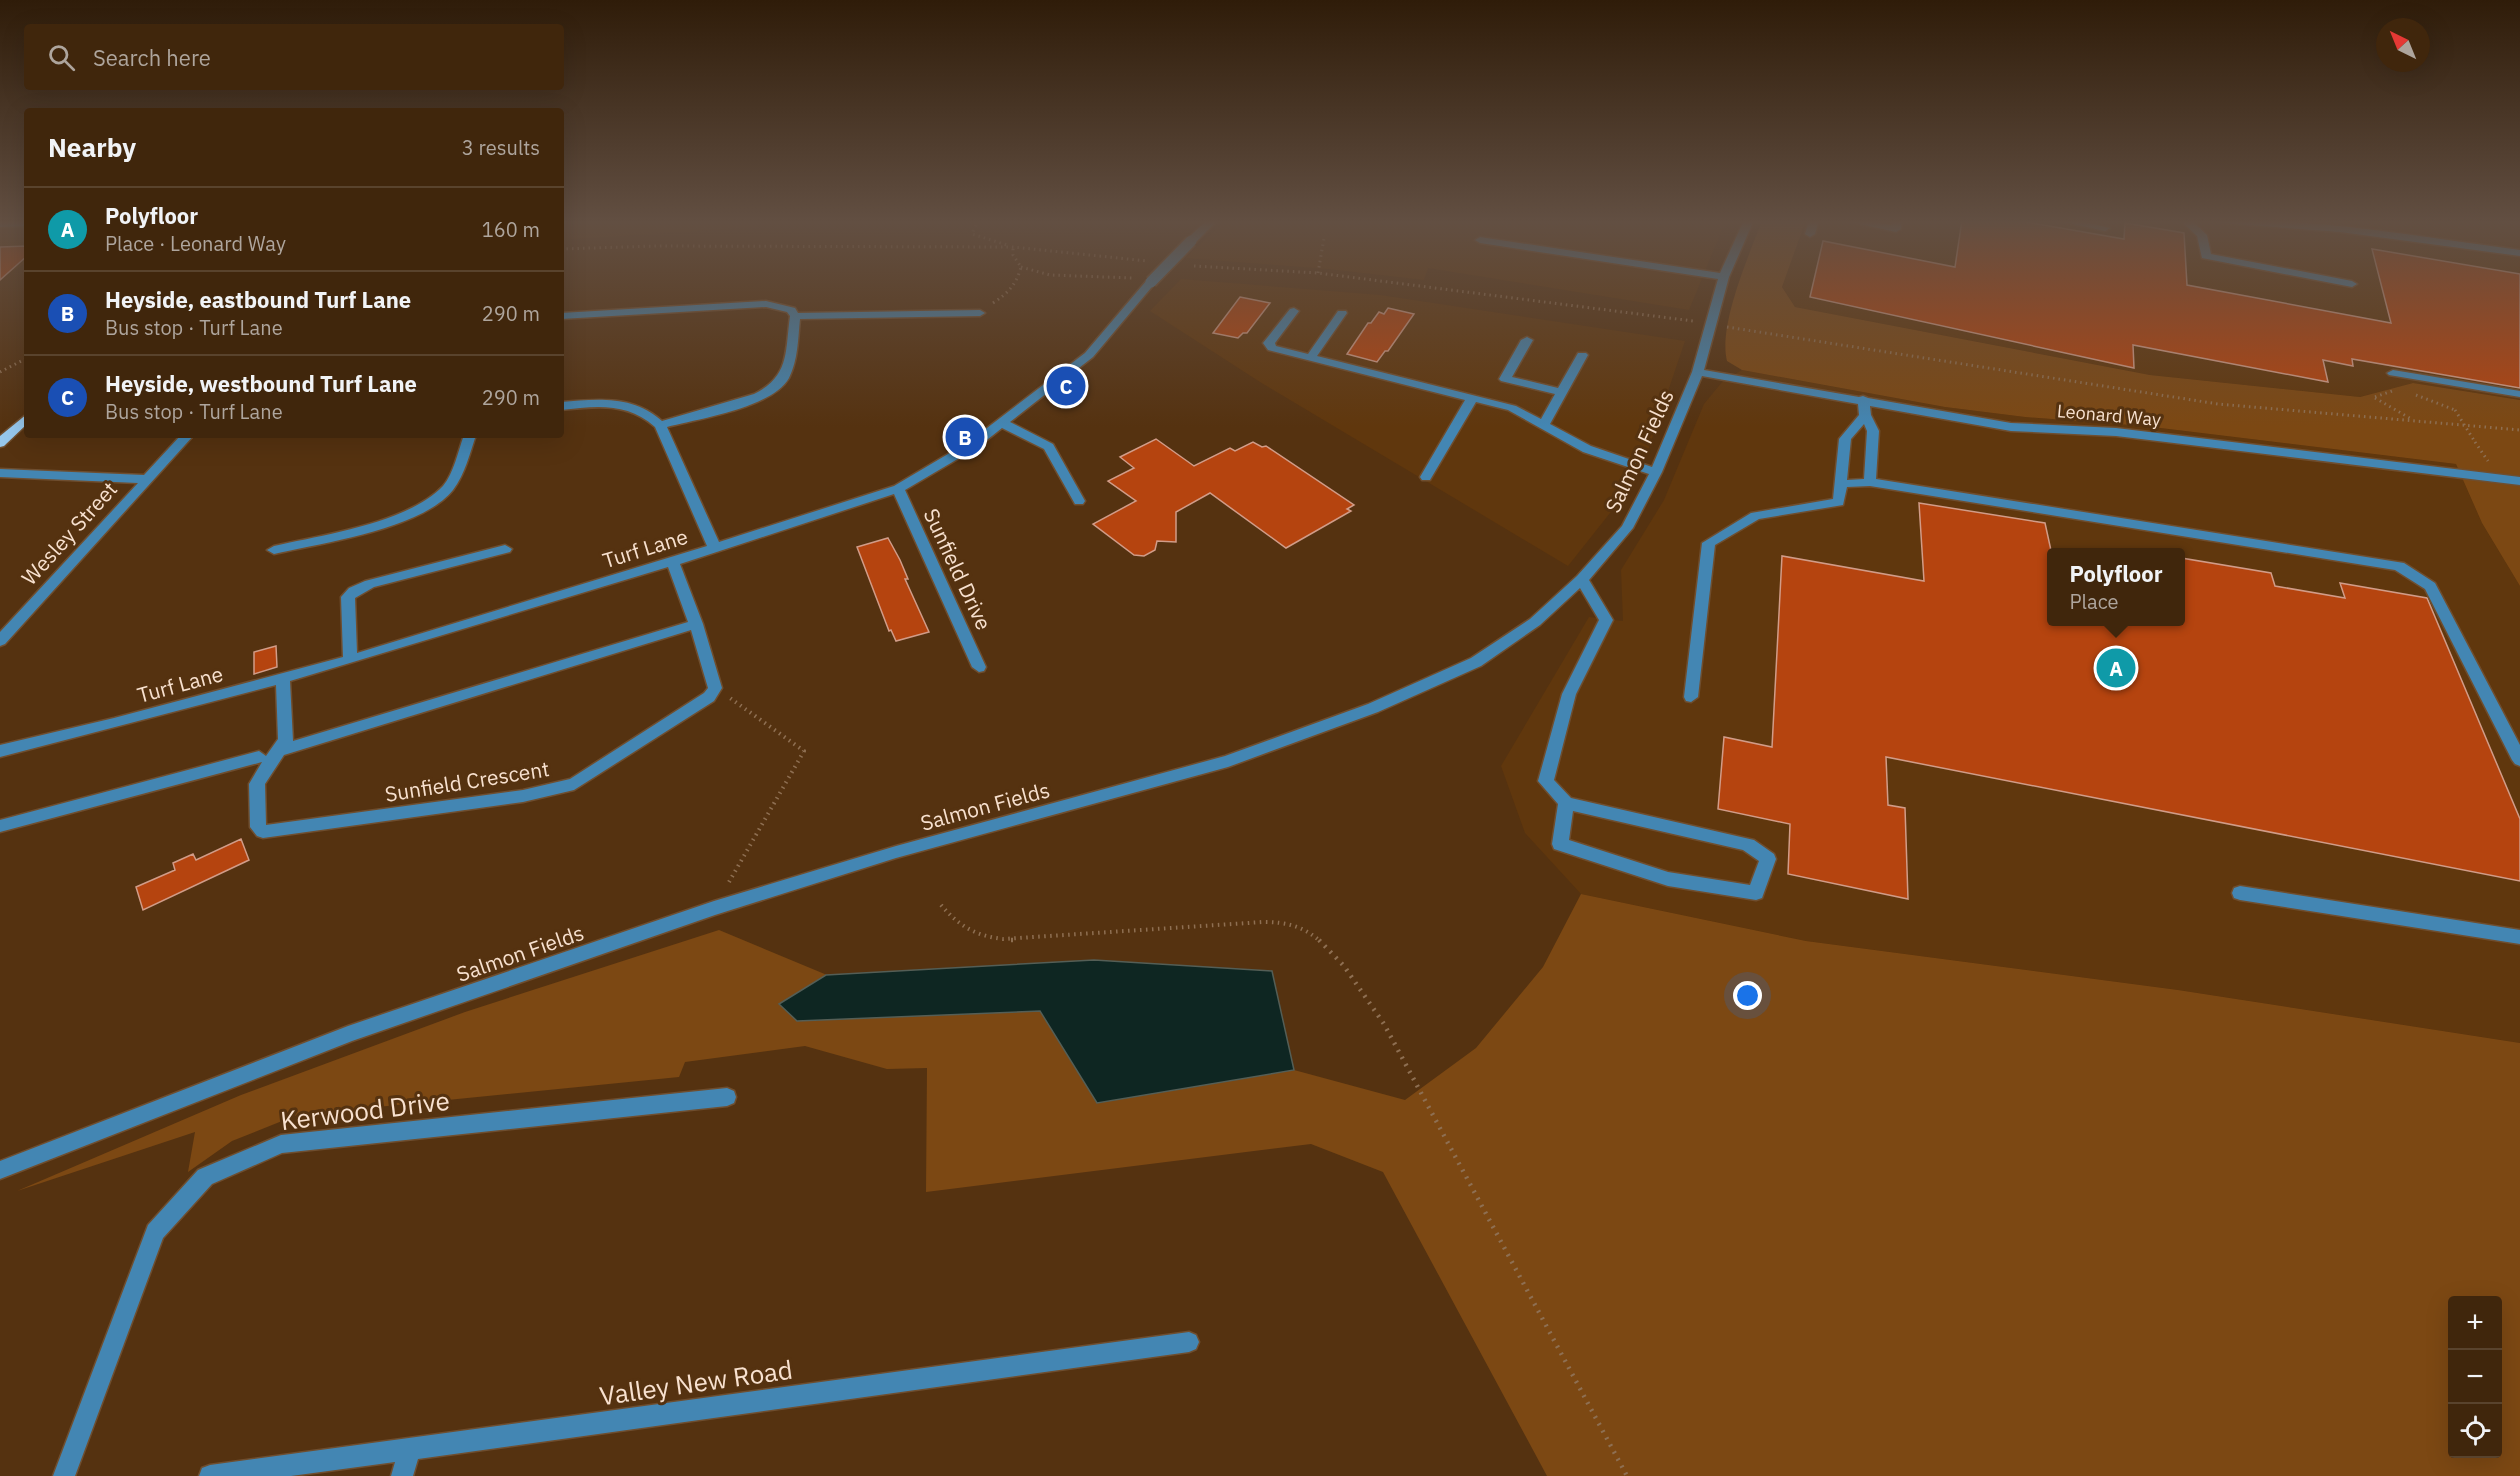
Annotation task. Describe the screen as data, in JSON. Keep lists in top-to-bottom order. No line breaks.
{"streets":{"street":["Leonard Way","Salmon Fields","Wesley Street","Turf Lane","Sunfield Drive","Sunfield Crescent","Kerwood Drive","Valley New Road"]},"crossings":[["Leonard Way","Salmon Fields"],["Turf Lane","Sunfield Drive"],["Turf Lane","Sunfield Crescent"]],"north":"top left","page":{"search":"Search here","heading":["Nearby","3 results"],"list":[{"mark":"A","name":"Polyfloor","note":"Place · Leonard Way","value":"160 m"},{"mark":"B","name":"Heyside, eastbound Turf Lane","note":"Bus stop · Turf Lane","value":"290 m"},{"mark":"C","name":"Heyside, westbound Turf Lane","note":"Bus stop · Turf Lane","value":"290 m"}],"pins":["C","B","A"],"popup":["Polyfloor","Place"],"map_buttons":["+","−"]}}
